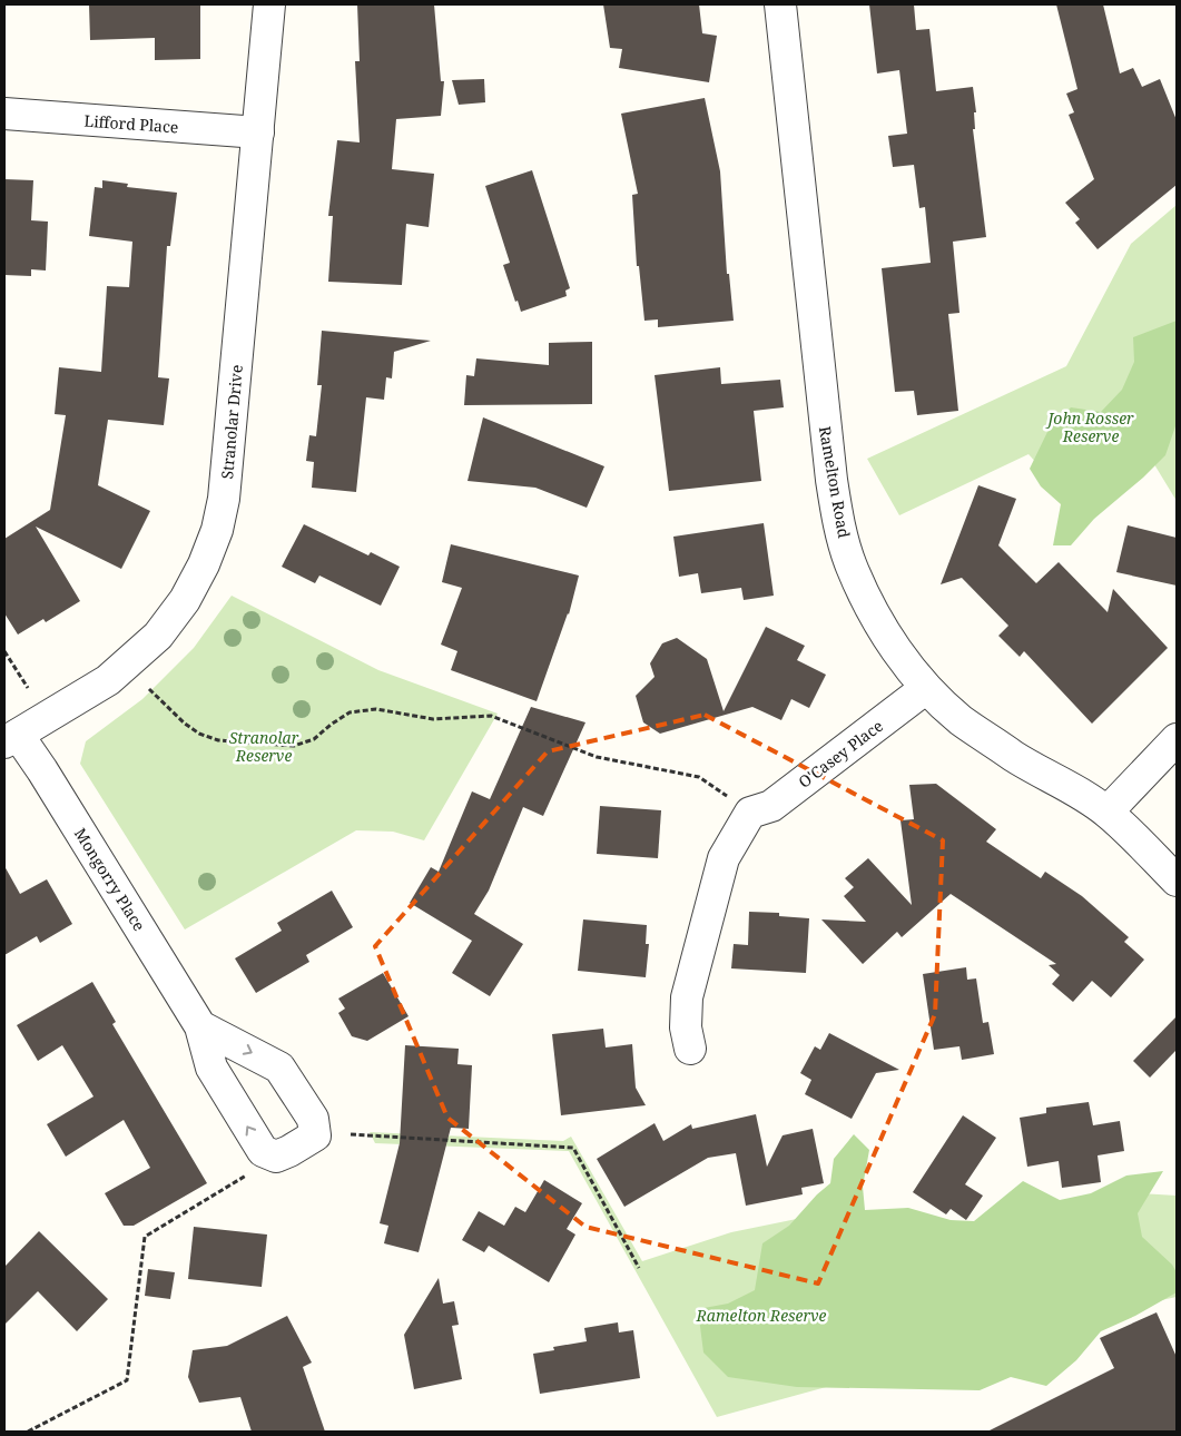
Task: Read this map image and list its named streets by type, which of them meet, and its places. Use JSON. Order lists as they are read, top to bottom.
{
  "streets": {
    "street": [
      "Lifford Place",
      "Stranolar Drive",
      "Ramelton Road",
      "O'Casey Place",
      "Mongorry Place"
    ]
  },
  "crossings": [
    ["Lifford Place", "Stranolar Drive"],
    ["Stranolar Drive", "Mongorry Place"],
    ["Ramelton Road", "O'Casey Place"]
  ],
  "parks": ["John Rosser Reserve", "Stranolar Reserve", "Ramelton Reserve"]
}
